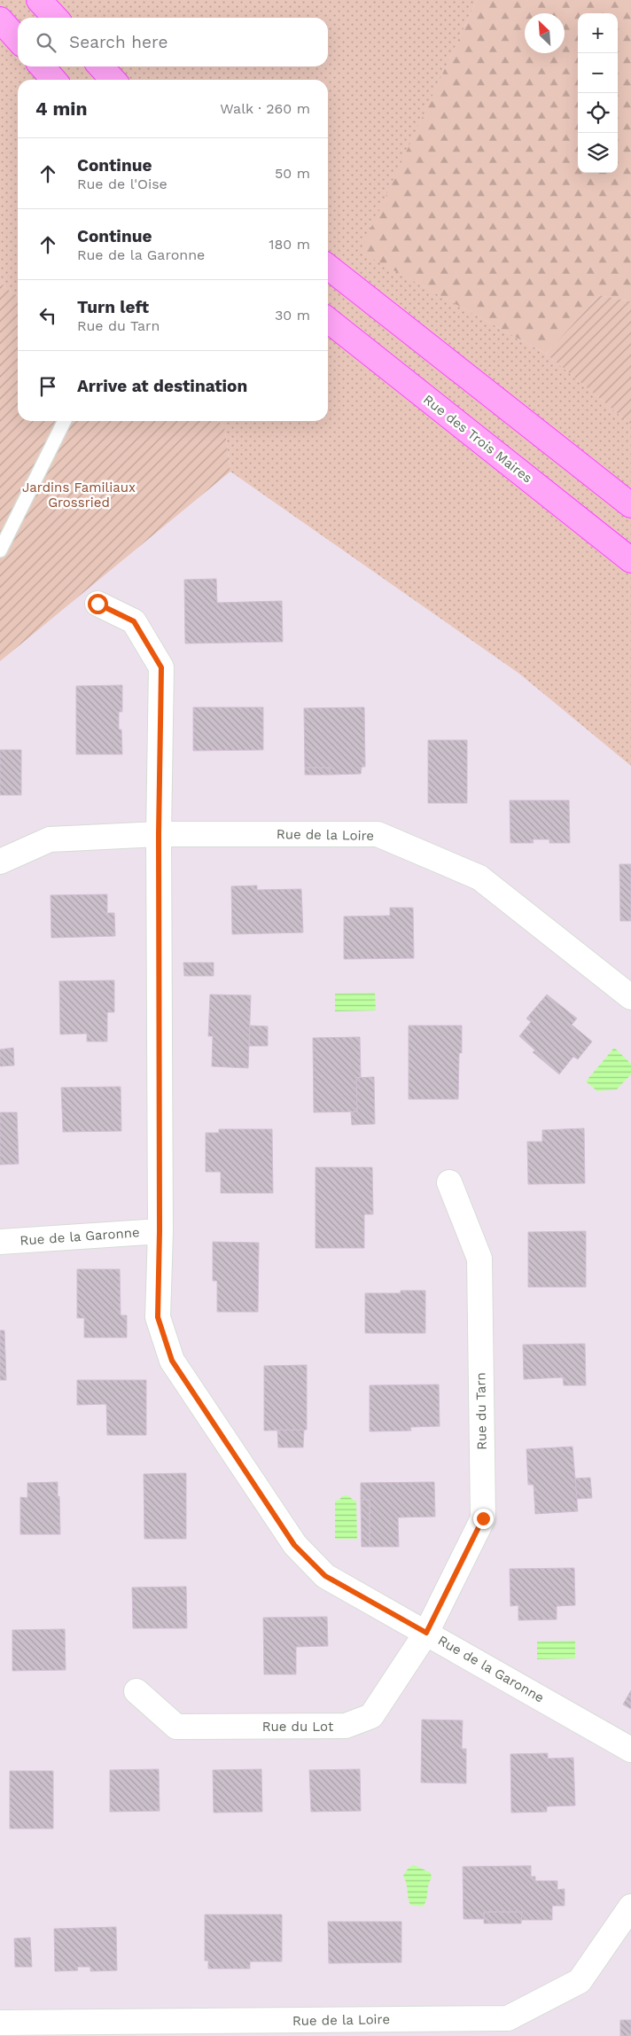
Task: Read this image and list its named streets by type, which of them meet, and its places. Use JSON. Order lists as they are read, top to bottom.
{
  "streets": {
    "main road": ["Rue des Trois Maires"],
    "street": [
      "Rue de la Loire",
      "Rue de la Garonne",
      "Rue du Tarn",
      "Rue du Lot"
    ]
  },
  "crossings": [
    ["Rue de la Loire", "Rue de la Garonne"],
    ["Rue de la Garonne", "Rue du Tarn"],
    ["Rue de la Garonne", "Rue du Lot"],
    ["Rue du Tarn", "Rue du Lot"]
  ],
  "parks": ["Jardins Familiaux Grossried"],
  "north": "top left",
  "page": {
    "map_buttons": ["+", "−"],
    "search": "Search here",
    "heading": ["4 min", "Walk · 260 m"],
    "list": [
      ["Continue", "Rue de l'Oise", "50 m"],
      ["Continue", "Rue de la Garonne", "180 m"],
      ["Turn left", "Rue du Tarn", "30 m"],
      "Arrive at destination"
    ]
  }
}
